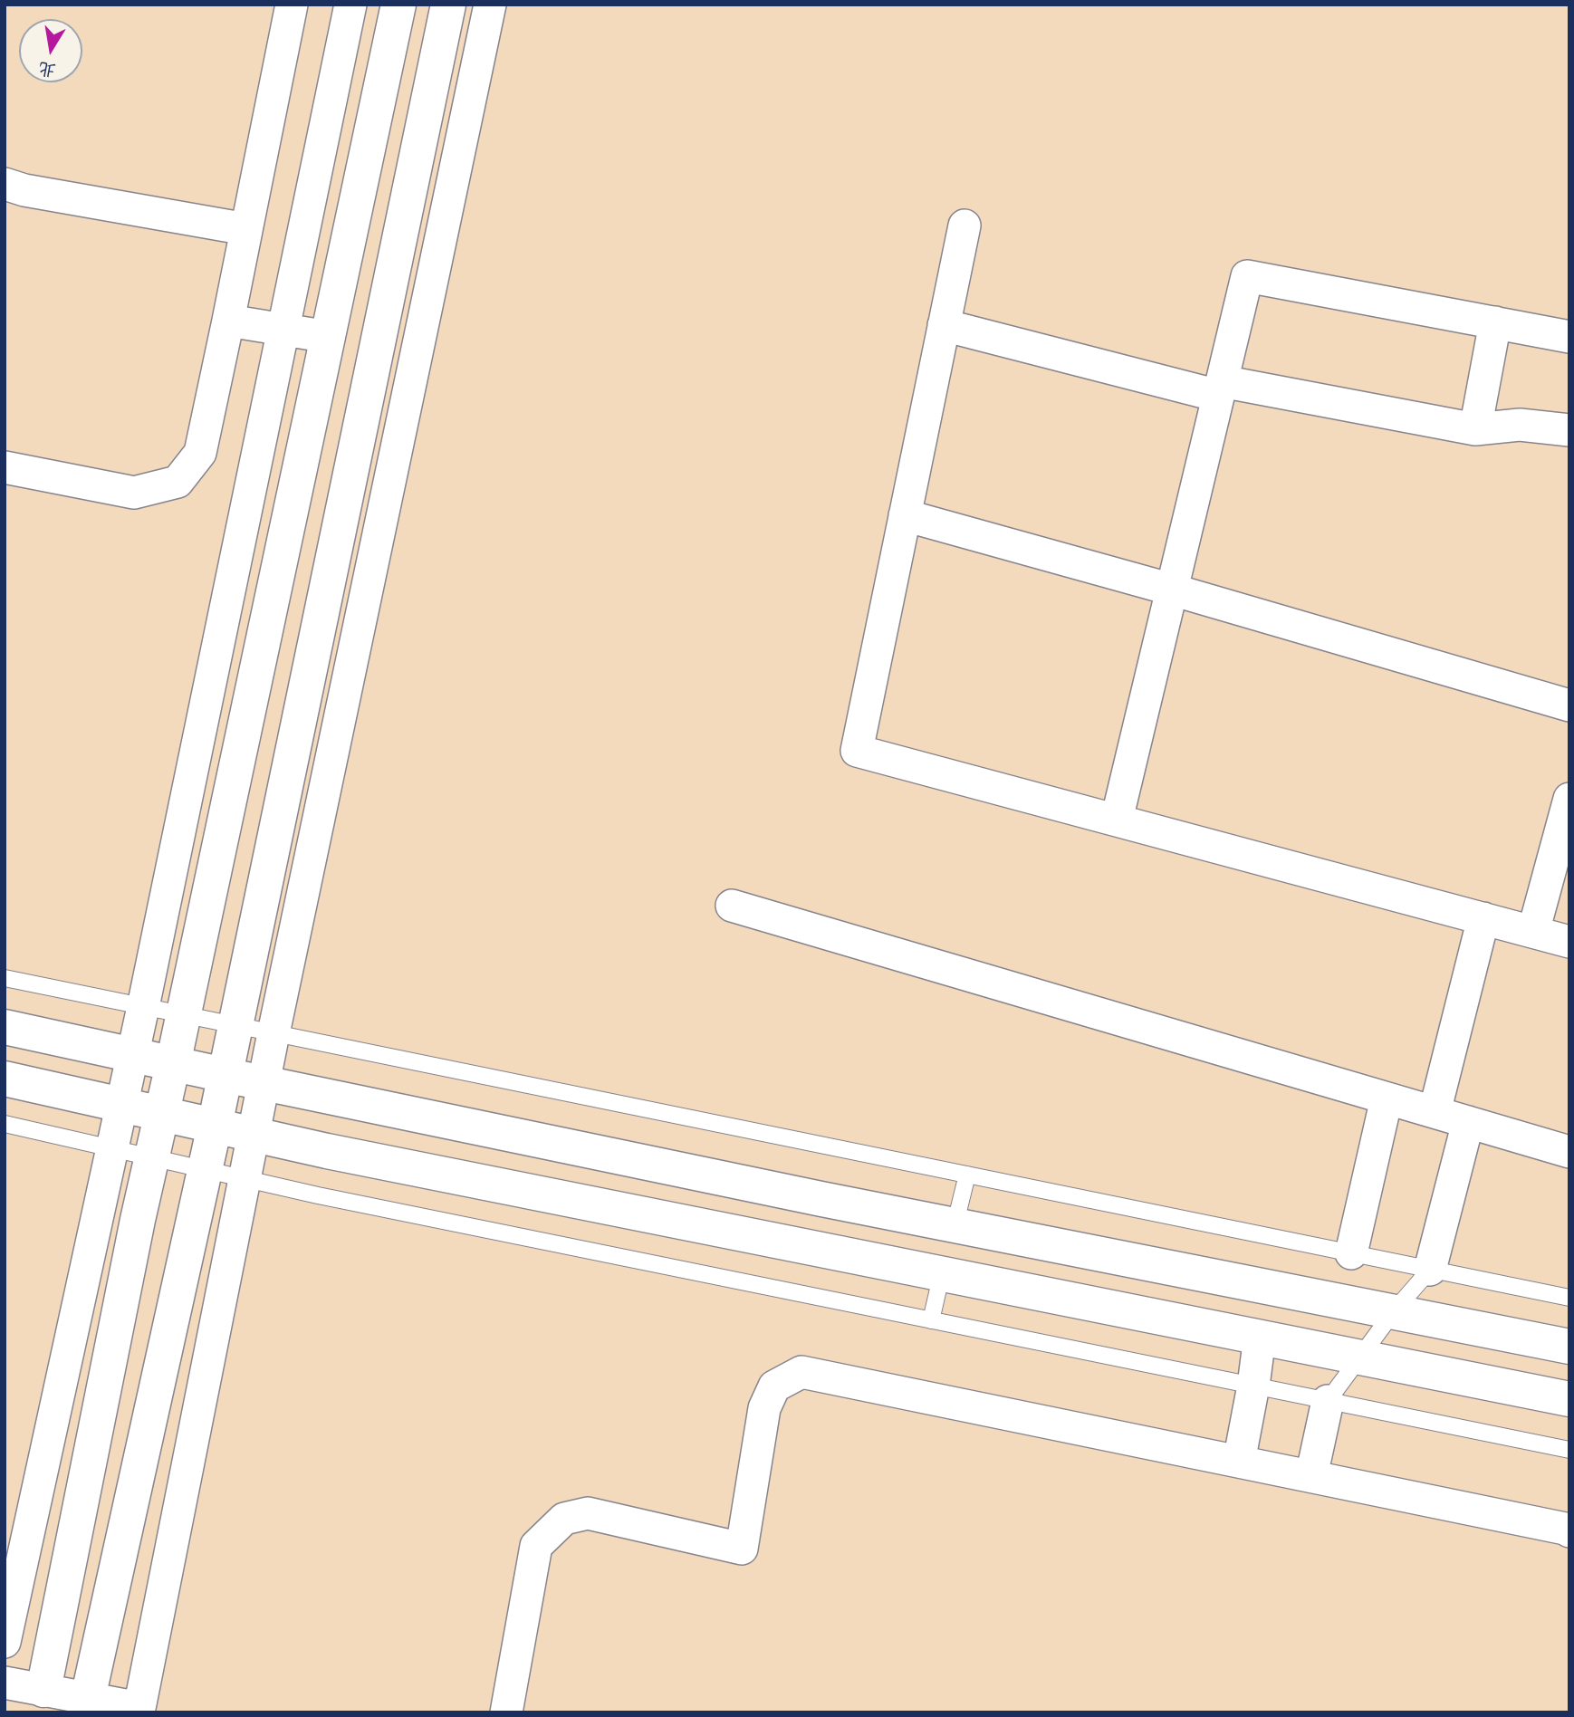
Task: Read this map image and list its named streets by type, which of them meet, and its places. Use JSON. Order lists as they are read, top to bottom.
{
  "north": "bottom"
}
